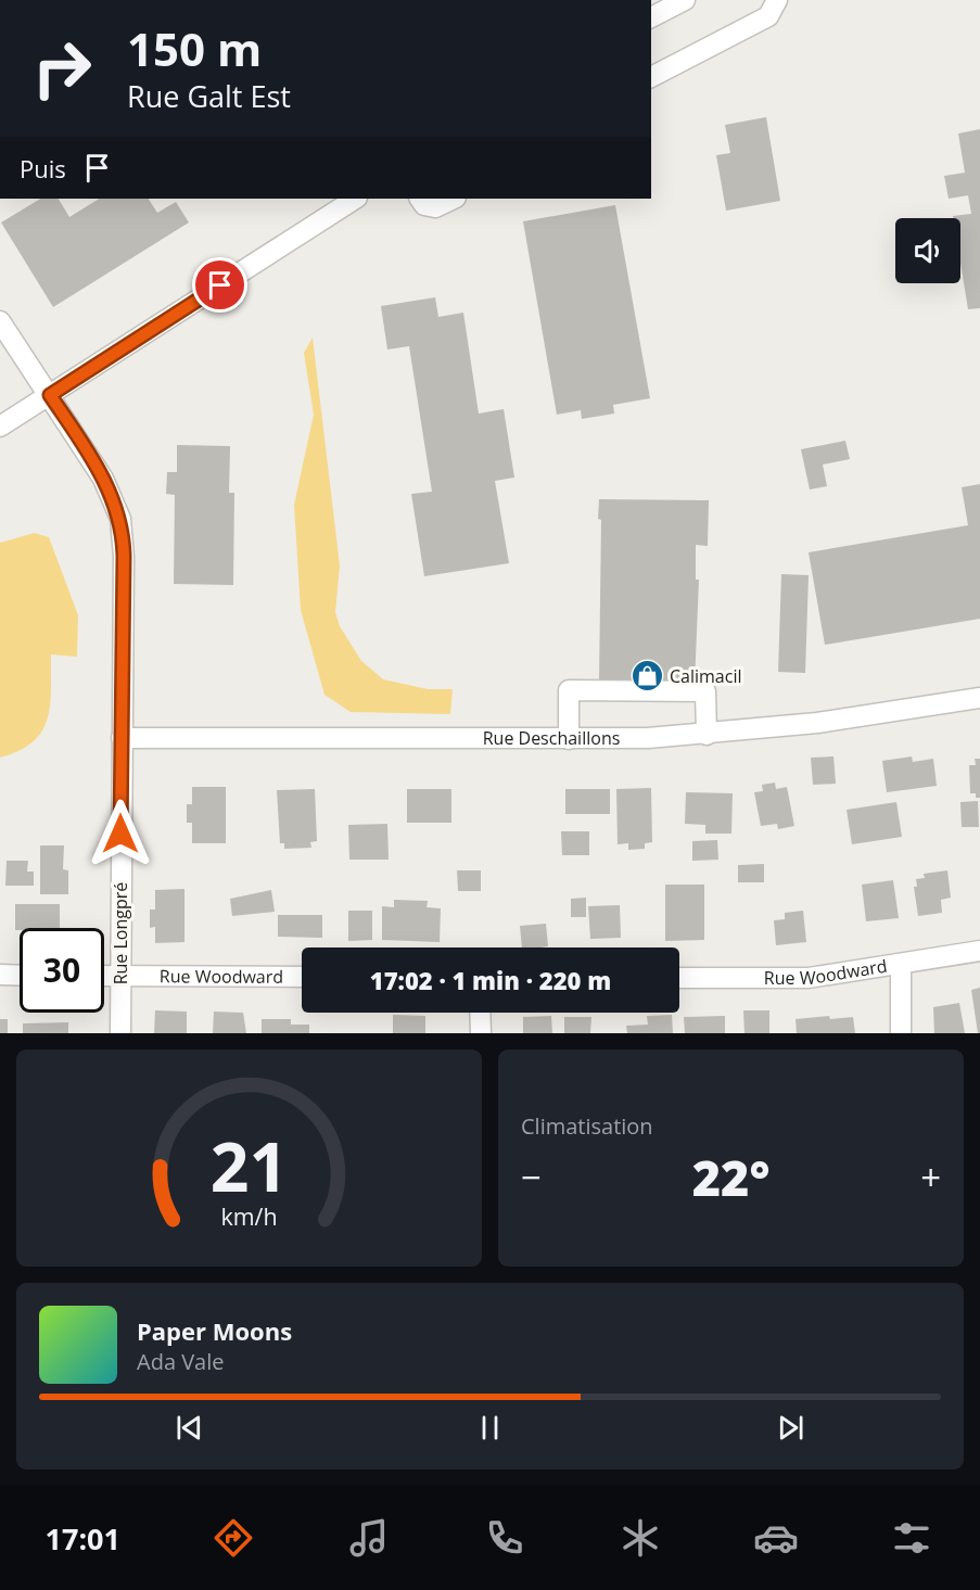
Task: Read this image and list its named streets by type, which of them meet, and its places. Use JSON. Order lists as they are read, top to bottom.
{
  "streets": {
    "street": ["Rue Deschaillons", "Rue Longpré", "Rue Woodward"]
  },
  "crossings": [
    ["Rue Deschaillons", "Rue Longpré"],
    ["Rue Longpré", "Rue Woodward"]
  ],
  "places": {
    "shop": ["Calimacil"]
  },
  "page": {
    "turn": ["150 m", "Rue Galt Est"],
    "then": "Puis",
    "limit": "30",
    "trip": "17:02 · 1 min · 220 m",
    "tile": "Climatisation",
    "heat": ["−", "22°", "+"],
    "song": ["Paper Moons", "Ada Vale"],
    "tabs": "17:01",
    "gauge": ["21", "km/h"]
  }
}
